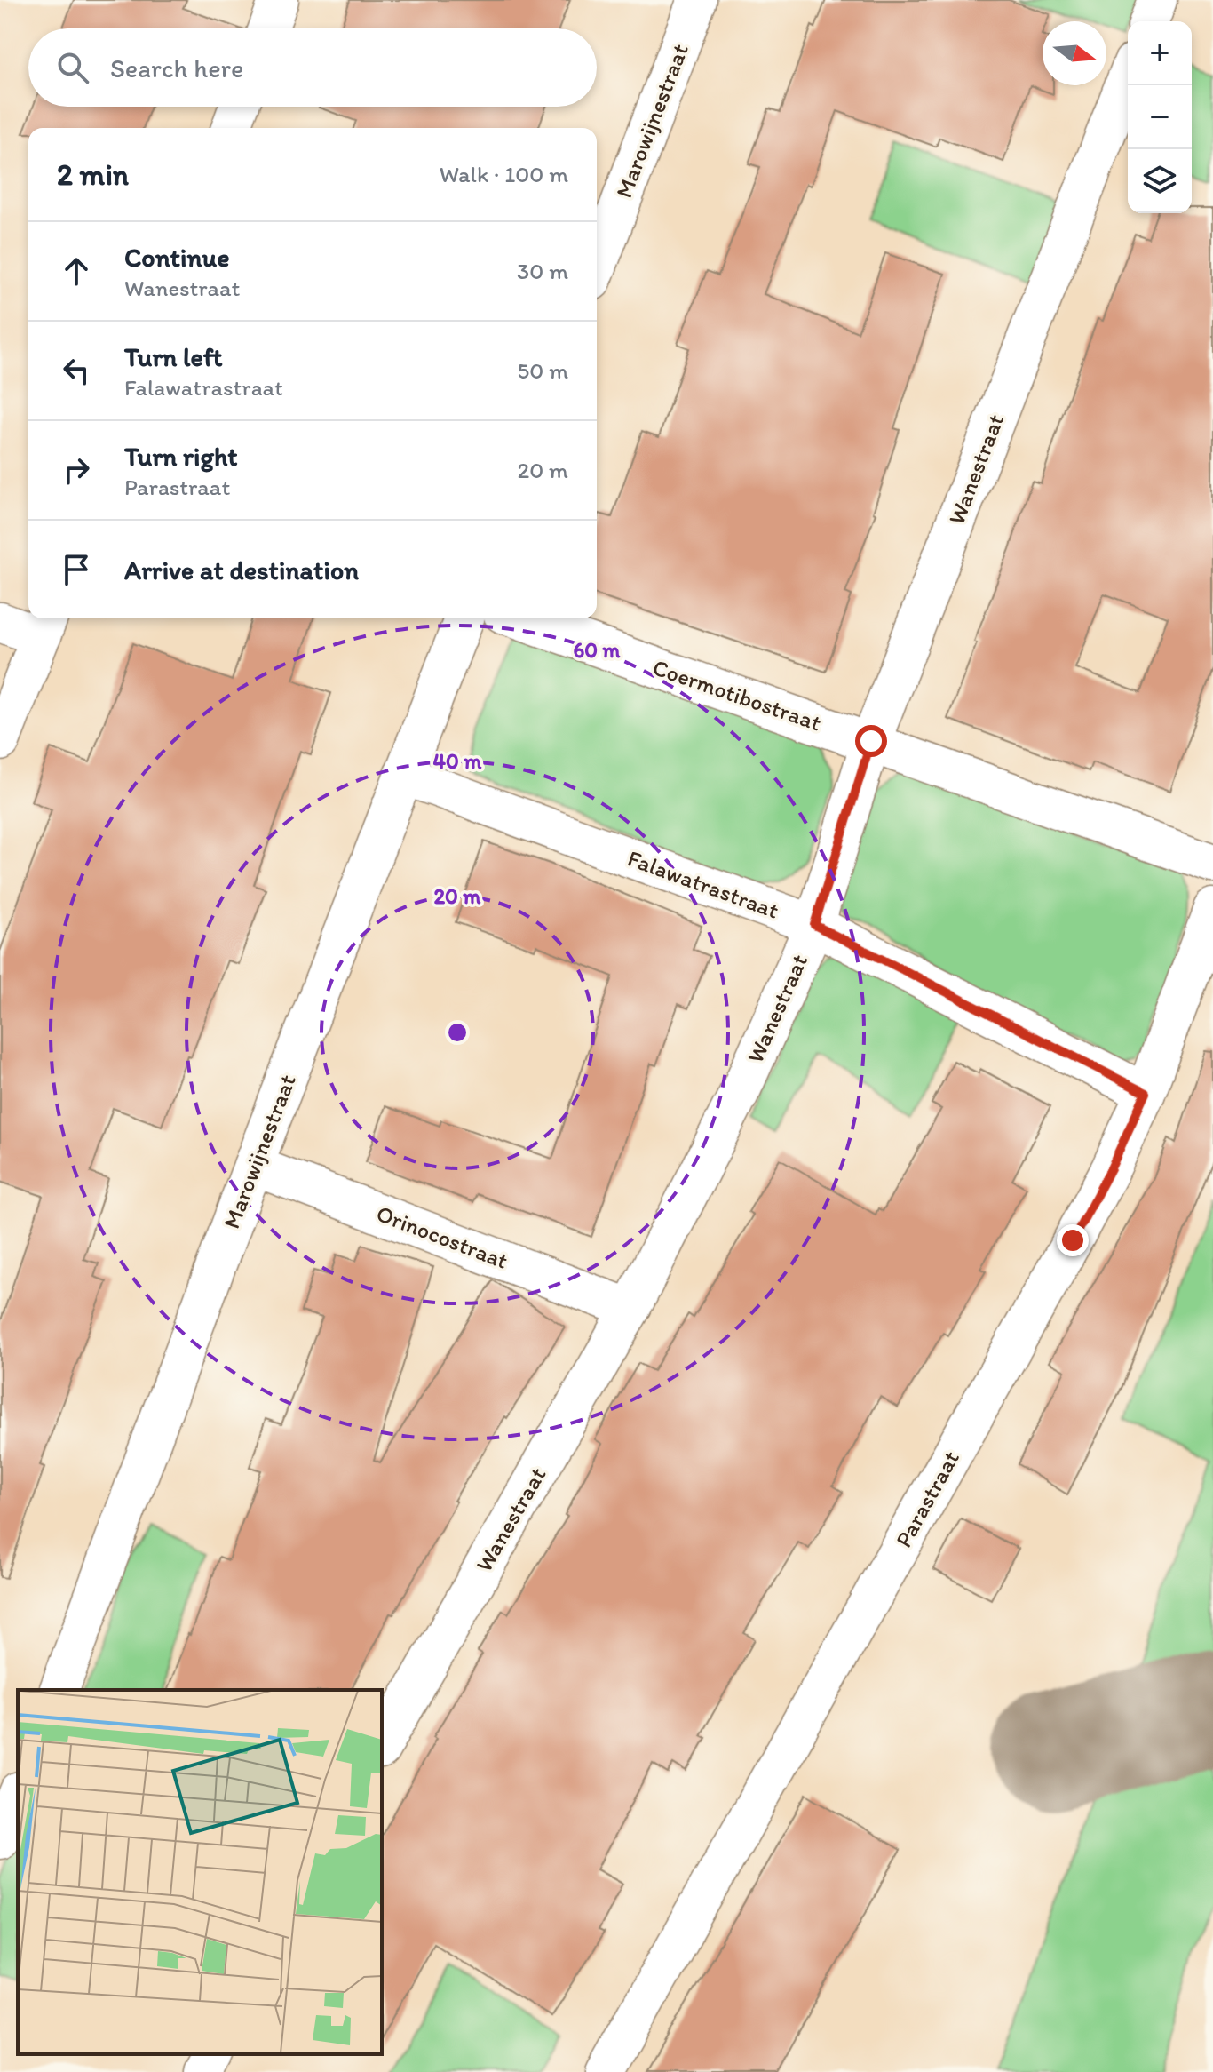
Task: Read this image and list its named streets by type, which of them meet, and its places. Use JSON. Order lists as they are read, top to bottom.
{
  "streets": {
    "street": [
      "Marowijnestraat",
      "Wanestraat",
      "Coermotibostraat",
      "Falawatrastraat",
      "Orinocostraat",
      "Parastraat"
    ]
  },
  "crossings": [
    ["Marowijnestraat", "Falawatrastraat"],
    ["Marowijnestraat", "Orinocostraat"],
    ["Wanestraat", "Coermotibostraat"],
    ["Wanestraat", "Falawatrastraat"],
    ["Wanestraat", "Orinocostraat"],
    ["Falawatrastraat", "Parastraat"]
  ],
  "north": "right",
  "page": {
    "map_buttons": ["+", "−"],
    "search": "Search here",
    "heading": ["2 min", "Walk · 100 m"],
    "list": [
      ["Continue", "Wanestraat", "30 m"],
      ["Turn left", "Falawatrastraat", "50 m"],
      ["Turn right", "Parastraat", "20 m"],
      "Arrive at destination"
    ]
  },
  "rings": ["60 m", "40 m", "20 m"]
}
